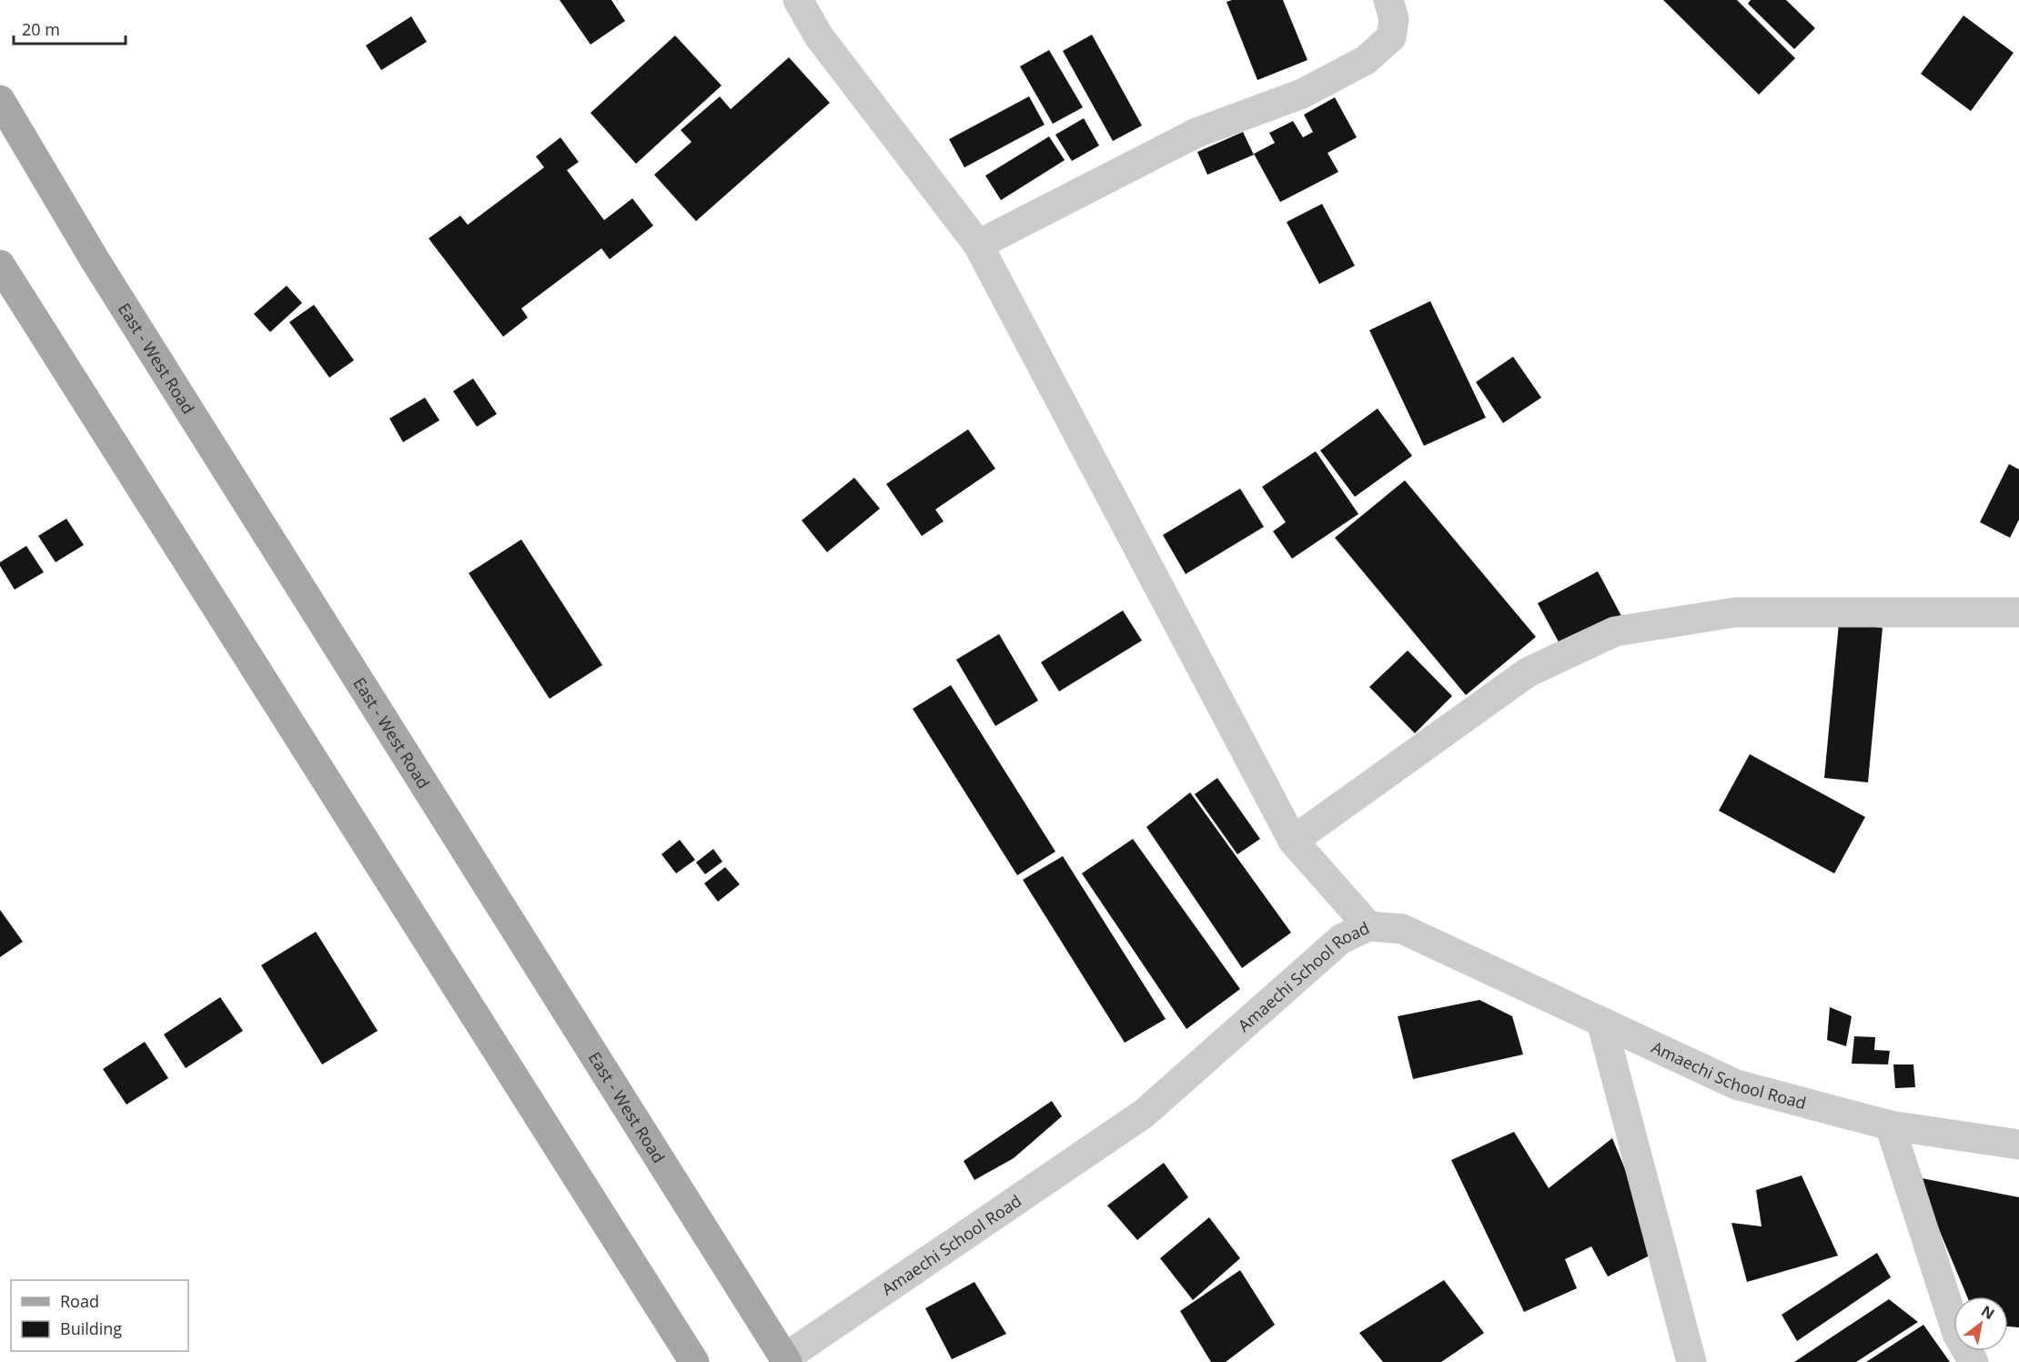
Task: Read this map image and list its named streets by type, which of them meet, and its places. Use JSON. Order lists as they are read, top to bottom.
{
  "streets": {
    "main road": ["East - West Road"],
    "street": ["Amaechi School Road"]
  },
  "crossings": [
    ["East - West Road", "Amaechi School Road"]
  ],
  "legend": ["Road", "Building"],
  "scale_bar": "20 m",
  "north": "top right"
}
